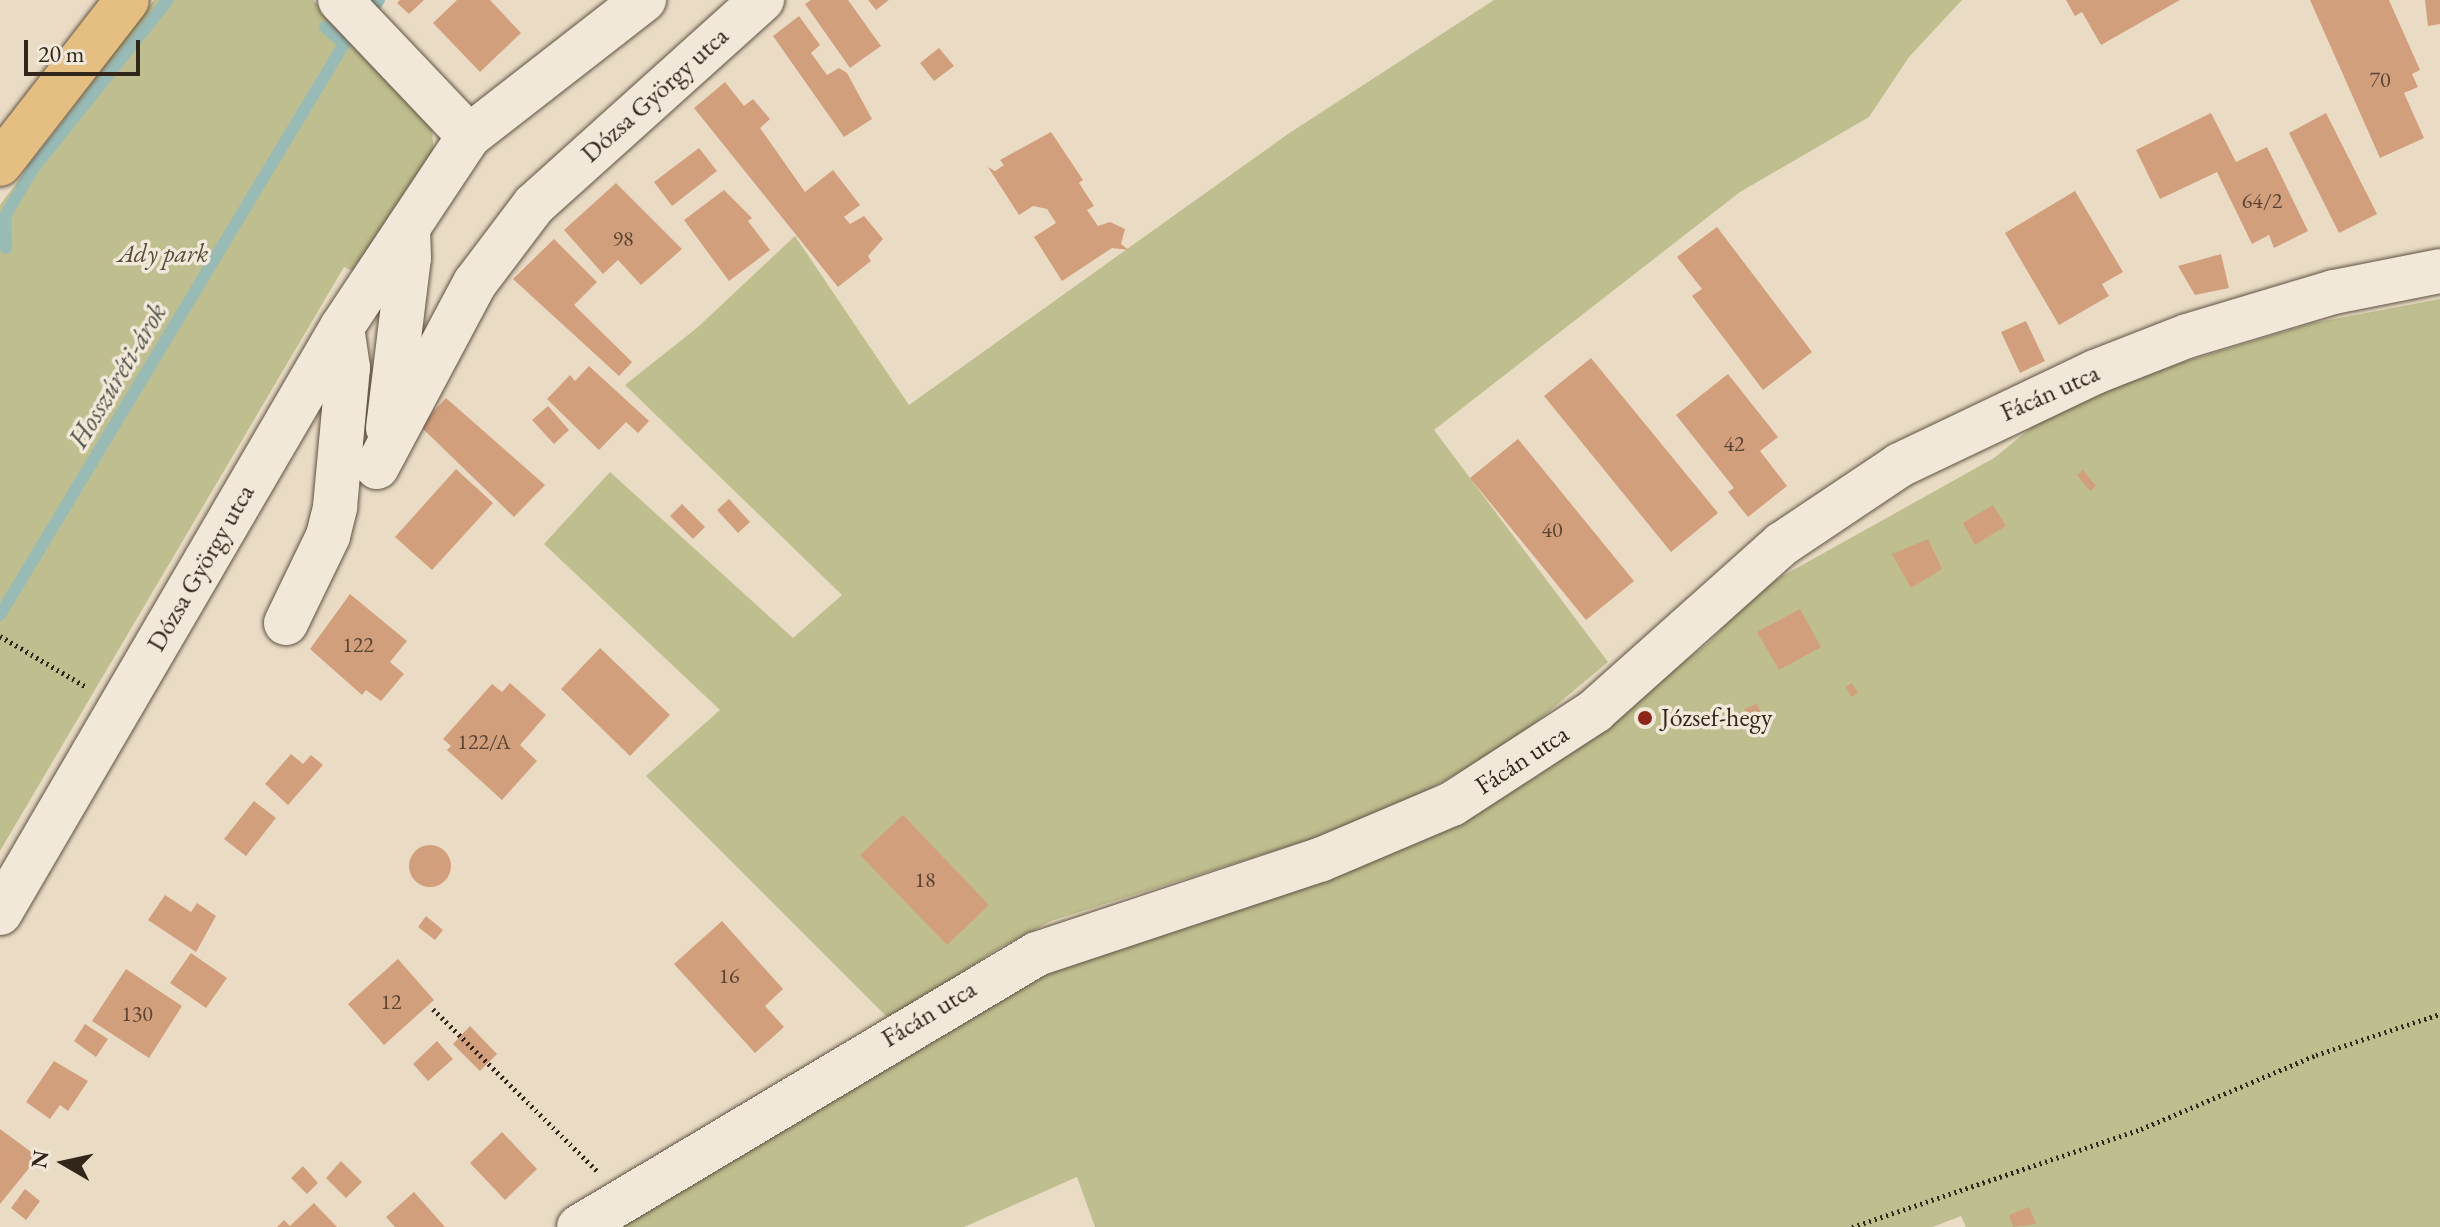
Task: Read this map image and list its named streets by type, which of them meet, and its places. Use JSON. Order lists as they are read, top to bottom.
{
  "streets": {
    "street": ["Dózsa György utca", "Fácán utca"]
  },
  "water": ["Hosszúréti-árok"],
  "parks": ["Ady park"],
  "places": ["József-hegy"],
  "house_numbers": [
    "70",
    "64/2",
    "98",
    "42",
    "40",
    "122",
    "122/A",
    "18",
    "16",
    "12",
    "130"
  ],
  "scale_bar": "20 m",
  "north": "left"
}
